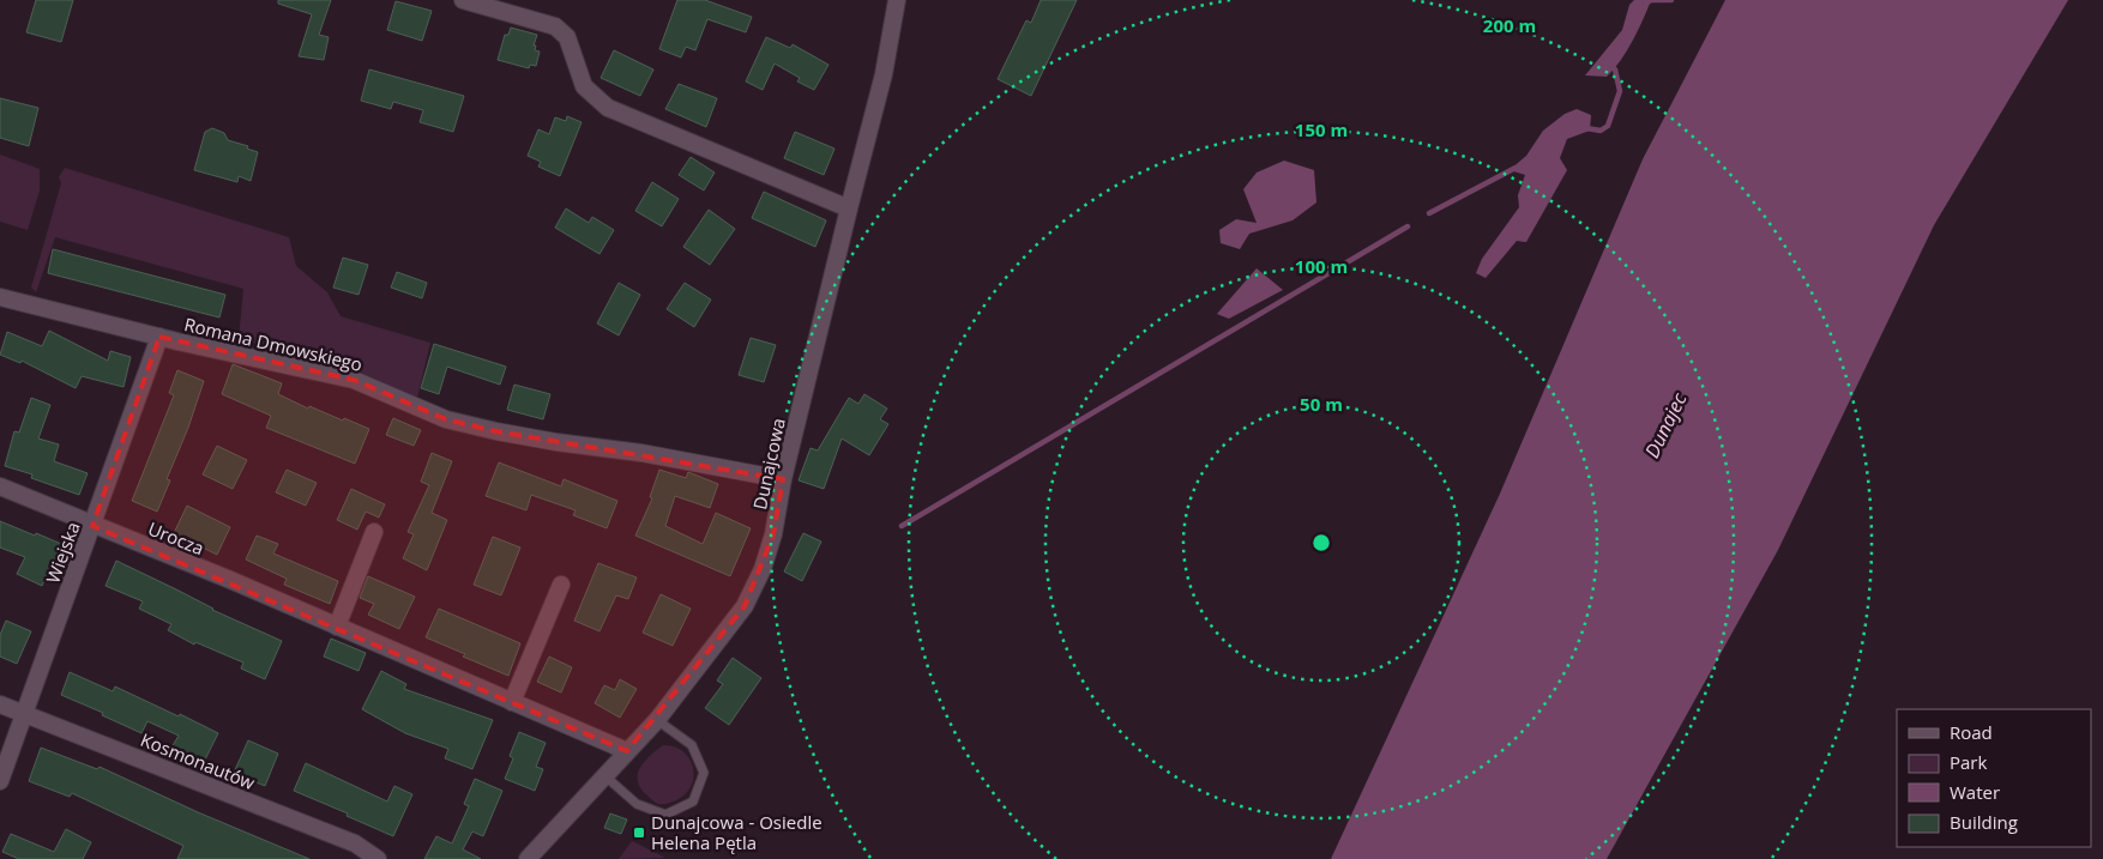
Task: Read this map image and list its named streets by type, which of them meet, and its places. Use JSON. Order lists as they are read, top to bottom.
{
  "streets": {
    "street": [
      "Romana Dmowskiego",
      "Dunajcowa",
      "Urocza",
      "Wiejska",
      "Kosmonautów"
    ]
  },
  "crossings": [
    ["Romana Dmowskiego", "Dunajcowa"],
    ["Romana Dmowskiego", "Wiejska"],
    ["Dunajcowa", "Urocza"],
    ["Urocza", "Wiejska"],
    ["Wiejska", "Kosmonautów"]
  ],
  "water": ["Dunajec"],
  "places": {
    "transit": ["Dunajcowa - Osiedle Helena Pętla"]
  },
  "legend": [
    "Road",
    "Park",
    "Water",
    "Building"
  ],
  "rings": [
    "200 m",
    "150 m",
    "100 m",
    "50 m"
  ]
}
